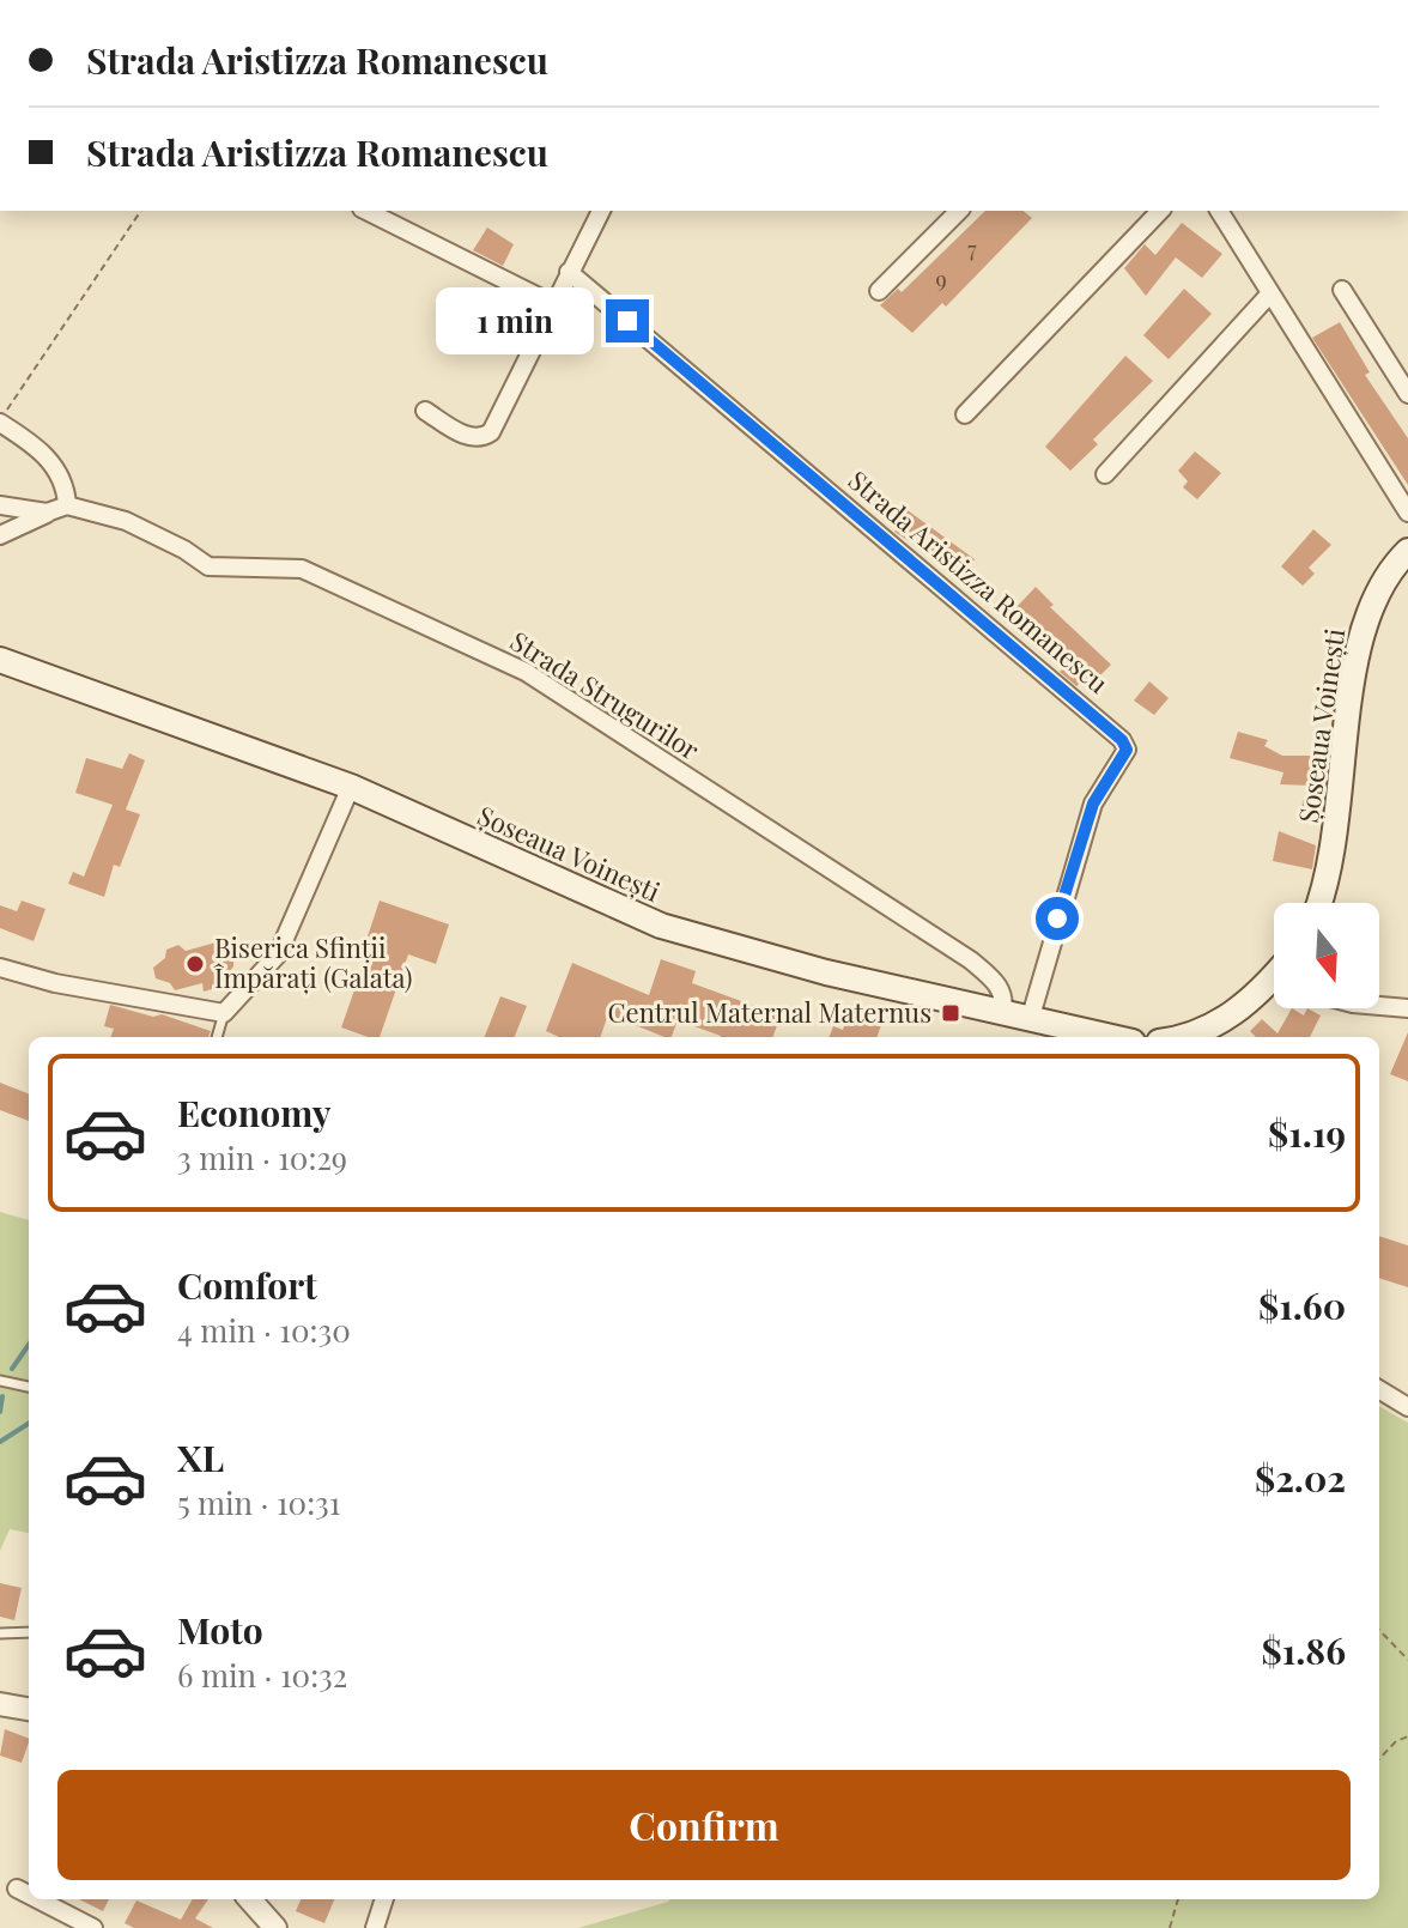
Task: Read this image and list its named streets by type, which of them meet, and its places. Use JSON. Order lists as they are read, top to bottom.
{
  "streets": {
    "main road": ["Șoseaua Voinești"],
    "street": ["Strada Aristizza Romanescu", "Strada Strugurilor"]
  },
  "crossings": [
    ["Strada Aristizza Romanescu", "Șoseaua Voinești"],
    ["Strada Strugurilor", "Șoseaua Voinești"]
  ],
  "places": {
    "other": ["Biserica Sfinții Împărați (Galata)"],
    "transit": ["Centrul Maternal Maternus"]
  },
  "house_numbers": ["7", "9"],
  "north": "bottom",
  "page": {
    "banner": ["Strada Aristizza Romanescu", "Strada Aristizza Romanescu"],
    "bubble": "1 min",
    "list": [
      {
        "name": "Economy",
        "note": "3 min · 10:29",
        "value": "$1.19"
      },
      {
        "name": "Comfort",
        "note": "4 min · 10:30",
        "value": "$1.60"
      },
      {
        "name": "XL",
        "note": "5 min · 10:31",
        "value": "$2.02"
      },
      {
        "name": "Moto",
        "note": "6 min · 10:32",
        "value": "$1.86"
      }
    ],
    "buttons": "Confirm"
  }
}
